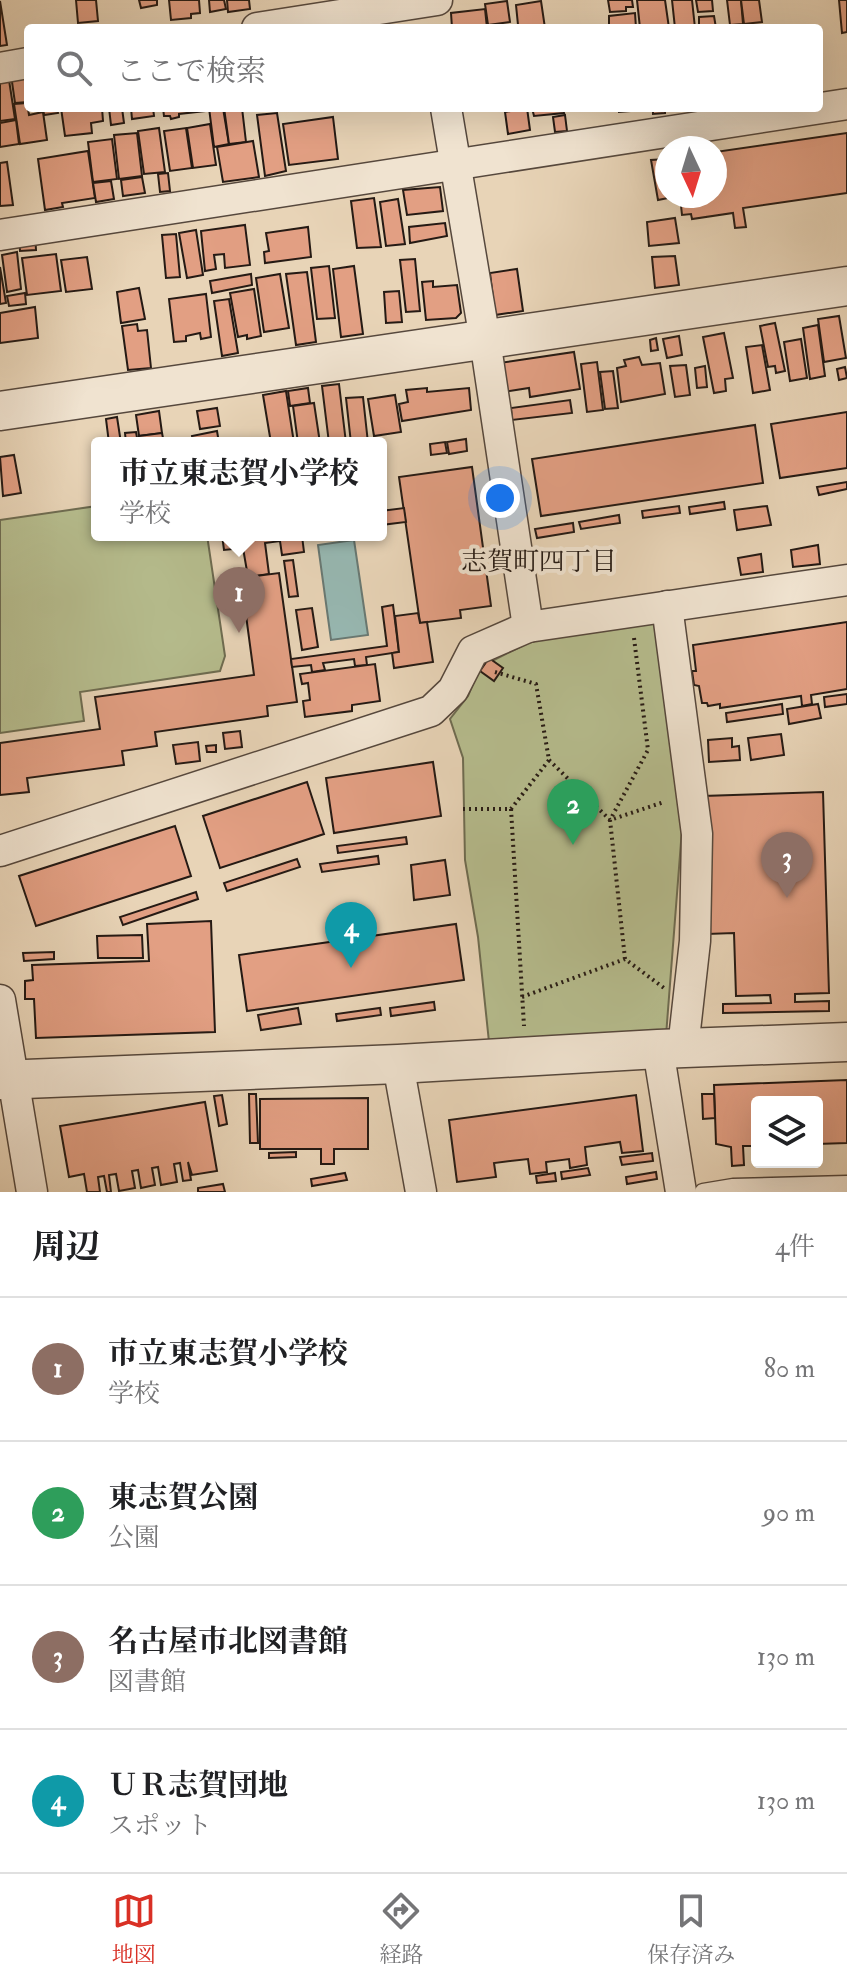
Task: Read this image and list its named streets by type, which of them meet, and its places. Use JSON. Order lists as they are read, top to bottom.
{
  "districts": ["志賀町四丁目"],
  "north": "bottom",
  "page": {
    "search": "ここで検索",
    "popup": ["市立東志賀小学校", "学校"],
    "pins": [
      "1",
      "2",
      "3",
      "4"
    ],
    "heading": ["周辺", "4件"],
    "list": [
      {
        "mark": "1",
        "name": "市立東志賀小学校",
        "note": "学校",
        "value": "80 m"
      },
      {
        "mark": "2",
        "name": "東志賀公園",
        "note": "公園",
        "value": "90 m"
      },
      {
        "mark": "3",
        "name": "名古屋市北図書館",
        "note": "図書館",
        "value": "130 m"
      },
      {
        "mark": "4",
        "name": "ＵＲ志賀団地",
        "note": "スポット",
        "value": "130 m"
      }
    ],
    "nav": ["地図", "経路", "保存済み"]
  }
}
